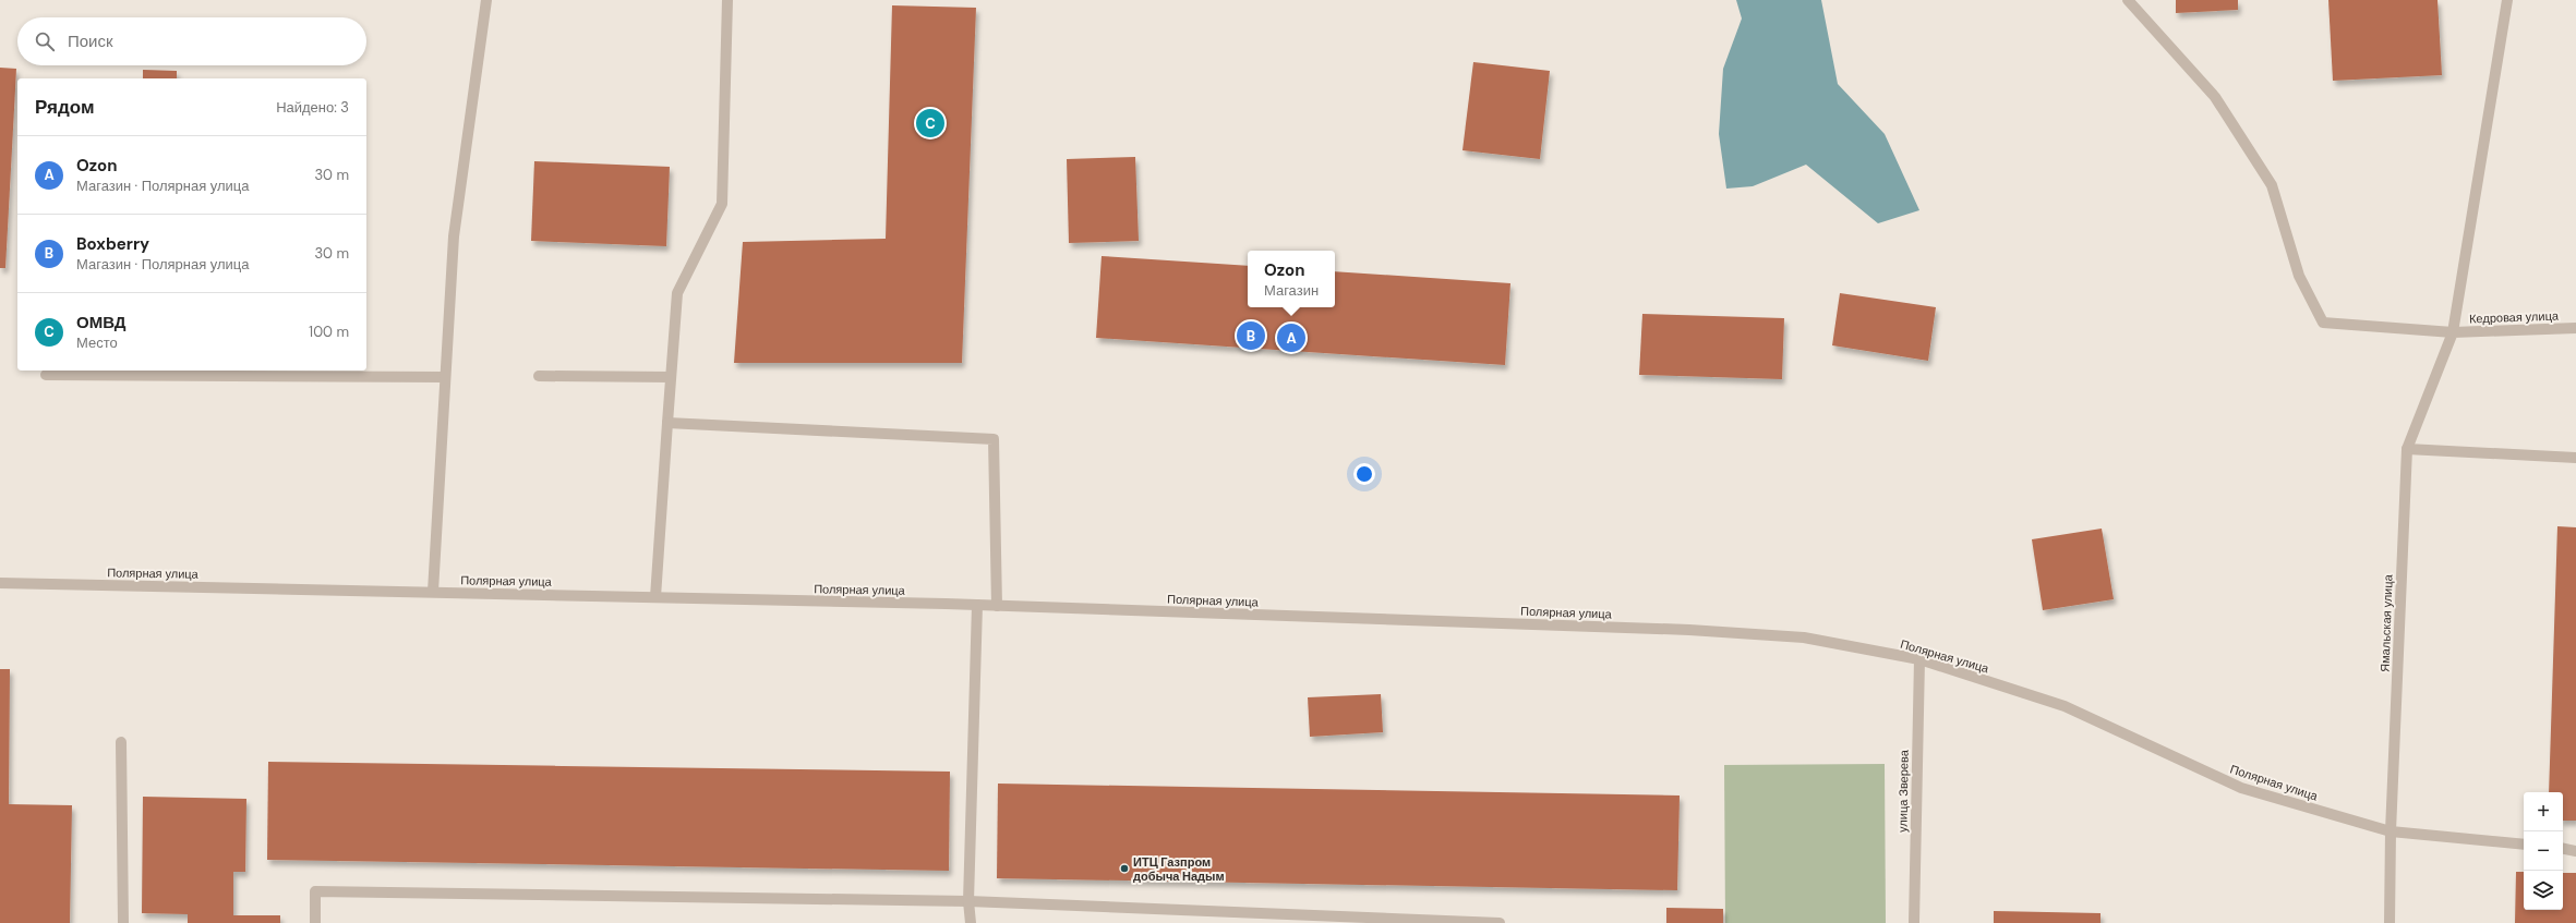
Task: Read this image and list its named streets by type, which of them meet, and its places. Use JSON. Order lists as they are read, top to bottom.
{
  "streets": {
    "street": [
      "Кедровая улица",
      "Полярная улица",
      "Ямальская улица",
      "улица Зверева"
    ]
  },
  "crossings": [
    ["Кедровая улица", "Ямальская улица"],
    ["Полярная улица", "Ямальская улица"],
    ["Полярная улица", "улица Зверева"]
  ],
  "places": ["ИТЦ Газпром добыча Надым"],
  "page": {
    "search": "Поиск",
    "heading": ["Рядом", "Найдено: 3"],
    "pins": ["C", "B", "A"],
    "list": [
      {
        "mark": "A",
        "name": "Ozon",
        "note": "Магазин · Полярная улица",
        "value": "30 m"
      },
      {
        "mark": "B",
        "name": "Boxberry",
        "note": "Магазин · Полярная улица",
        "value": "30 m"
      },
      {
        "mark": "C",
        "name": "ОМВД",
        "note": "Место",
        "value": "100 m"
      }
    ],
    "popup": ["Ozon", "Магазин"],
    "map_buttons": ["+", "−"]
  }
}
